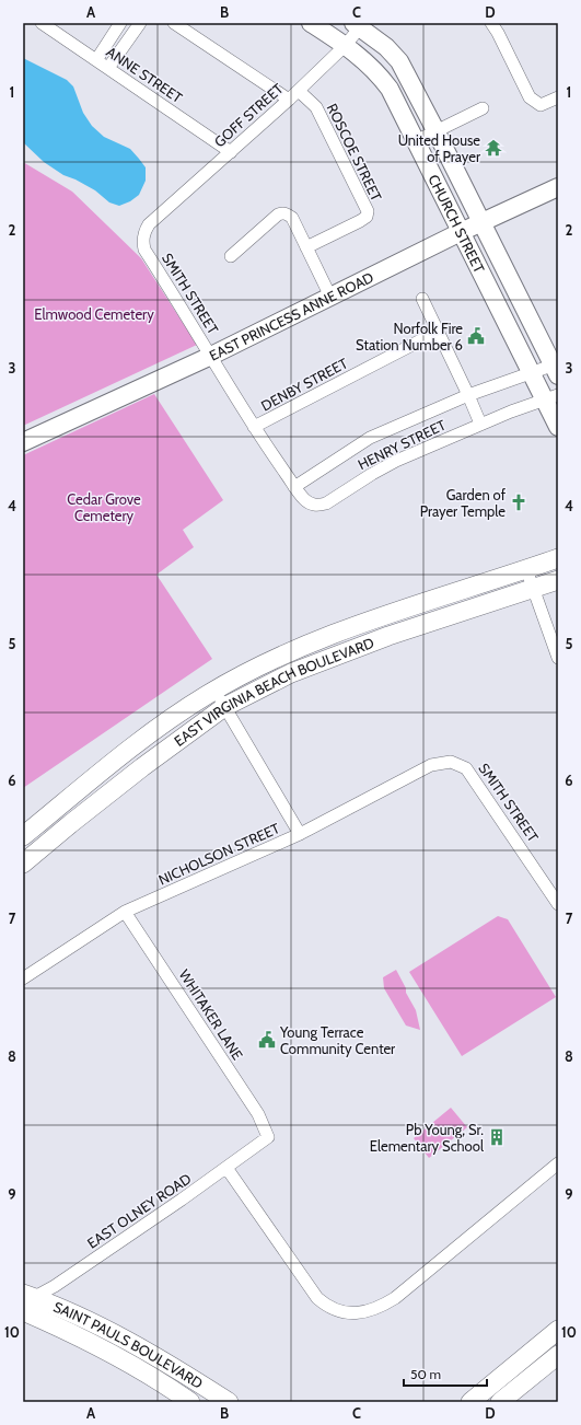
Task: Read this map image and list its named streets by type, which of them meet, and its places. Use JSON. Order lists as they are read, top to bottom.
{
  "streets": {
    "main road": [
      "CHURCH STREET",
      "EAST PRINCESS ANNE ROAD",
      "EAST VIRGINIA BEACH BOULEVARD",
      "SAINT PAULS BOULEVARD"
    ],
    "street": [
      "ANNE STREET",
      "GOFF STREET",
      "ROSCOE STREET",
      "SMITH STREET",
      "DENBY STREET",
      "HENRY STREET",
      "NICHOLSON STREET",
      "WHITAKER LANE",
      "EAST OLNEY ROAD"
    ]
  },
  "crossings": [
    ["ANNE STREET", "GOFF STREET"],
    ["GOFF STREET", "ROSCOE STREET"],
    ["GOFF STREET", "CHURCH STREET"],
    ["GOFF STREET", "SMITH STREET"],
    ["CHURCH STREET", "EAST PRINCESS ANNE ROAD"],
    ["CHURCH STREET", "HENRY STREET"],
    ["SMITH STREET", "EAST PRINCESS ANNE ROAD"],
    ["SMITH STREET", "DENBY STREET"],
    ["SMITH STREET", "HENRY STREET"],
    ["SMITH STREET", "NICHOLSON STREET"],
    ["NICHOLSON STREET", "WHITAKER LANE"],
    ["WHITAKER LANE", "EAST OLNEY ROAD"],
    ["EAST OLNEY ROAD", "SAINT PAULS BOULEVARD"]
  ],
  "parks": ["Elmwood Cemetery", "Cedar Grove Cemetery"],
  "places": {
    "temple": ["United House of Prayer"],
    "public building": ["Norfolk Fire Station Number 6", "Young Terrace Community Center"],
    "church": ["Garden of Prayer Temple"],
    "building": ["Pb Young, Sr. Elementary School"]
  },
  "scale_bar": "50 m",
  "grid": {
    "columns": [
      "A",
      "B",
      "C",
      "D"
    ],
    "rows": [
      "1",
      "2",
      "3",
      "4",
      "5",
      "6",
      "7",
      "8",
      "9",
      "10"
    ]
  }
}
